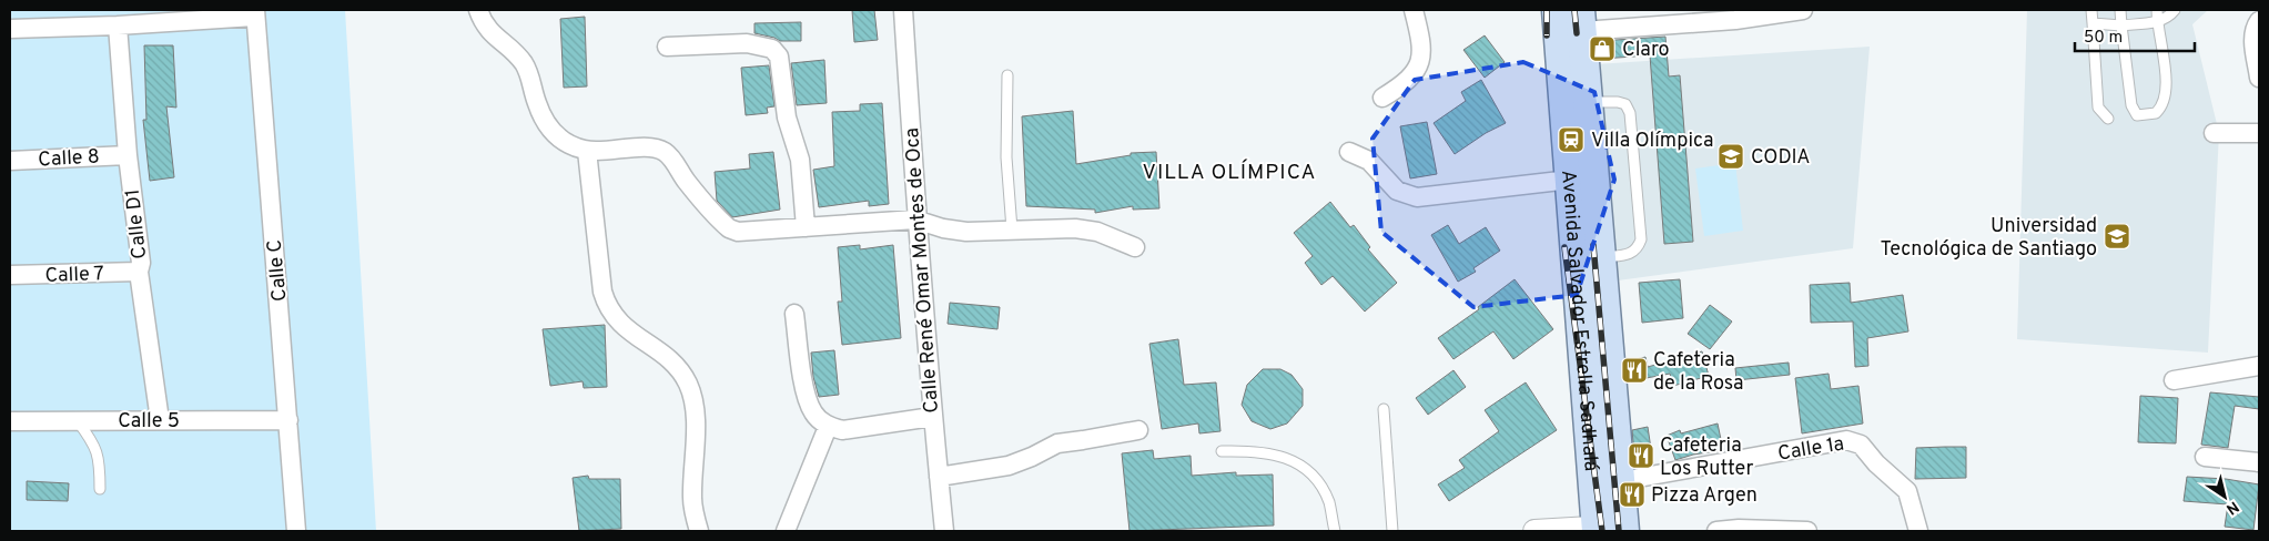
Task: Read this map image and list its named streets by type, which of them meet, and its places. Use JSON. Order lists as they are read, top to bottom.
{
  "streets": {
    "main road": ["Avenida Salvador Estrella Sadhalá"],
    "street": [
      "Calle 8",
      "Calle D1",
      "Calle C",
      "Calle René Omar Montes de Oca",
      "Calle 7",
      "Calle 5",
      "Calle 1a"
    ]
  },
  "crossings": [
    ["Calle 8", "Calle D1"],
    ["Calle D1", "Calle 7"],
    ["Calle D1", "Calle 5"],
    ["Calle C", "Calle 5"],
    ["Avenida Salvador Estrella Sadhalá", "Calle 1a"]
  ],
  "districts": ["VILLA OLÍMPICA"],
  "places": {
    "shop": ["Claro"],
    "station": ["Villa Olímpica"],
    "school or university": ["CODIA", "Universidad Tecnológica de Santiago"],
    "restaurant": ["Cafeteria de la Rosa", "Cafeteria Los Rutter", "Pizza Argen"]
  },
  "scale_bar": "50 m",
  "north": "bottom right"
}
